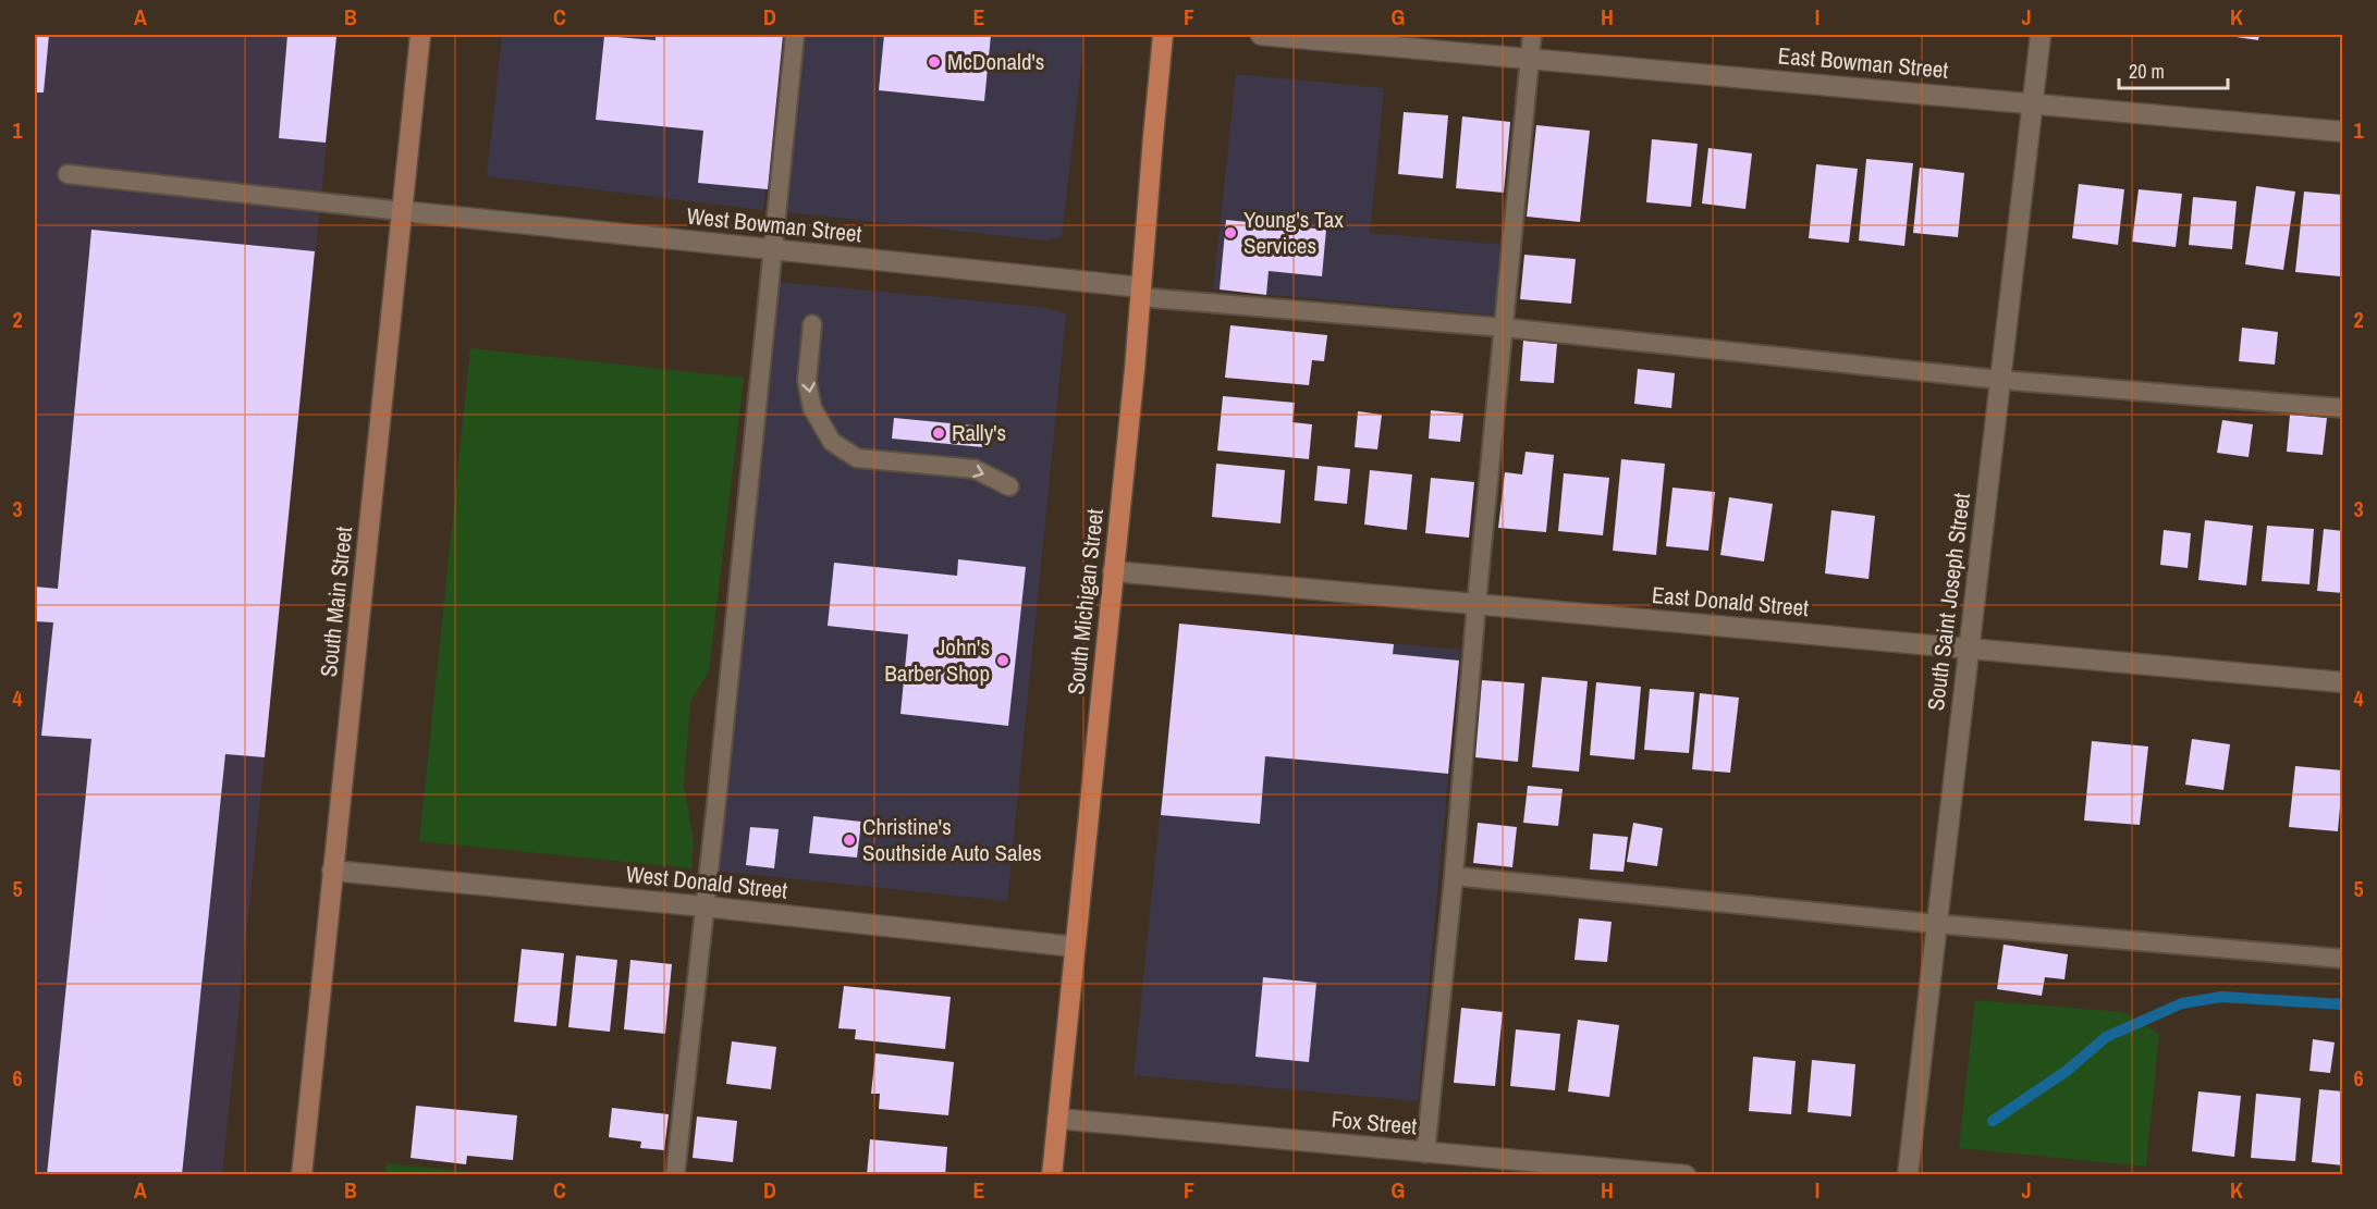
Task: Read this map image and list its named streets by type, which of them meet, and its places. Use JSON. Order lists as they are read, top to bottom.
{
  "streets": {
    "main road": ["South Main Street", "South Michigan Street"],
    "street": [
      "East Bowman Street",
      "West Bowman Street",
      "East Donald Street",
      "South Saint Joseph Street",
      "West Donald Street",
      "Fox Street"
    ]
  },
  "crossings": [
    ["East Bowman Street", "South Saint Joseph Street"],
    ["West Bowman Street", "South Main Street"],
    ["West Bowman Street", "South Michigan Street"],
    ["South Main Street", "West Donald Street"],
    ["South Michigan Street", "East Donald Street"],
    ["South Michigan Street", "West Donald Street"],
    ["South Michigan Street", "Fox Street"],
    ["East Donald Street", "South Saint Joseph Street"]
  ],
  "places": [
    "McDonald's",
    "Young's Tax Services",
    "Rally's",
    "John's Barber Shop",
    "Christine's Southside Auto Sales"
  ],
  "scale_bar": "20 m",
  "grid": {
    "columns": [
      "A",
      "B",
      "C",
      "D",
      "E",
      "F",
      "G",
      "H",
      "I",
      "J",
      "K"
    ],
    "rows": [
      "1",
      "2",
      "3",
      "4",
      "5",
      "6"
    ]
  }
}
